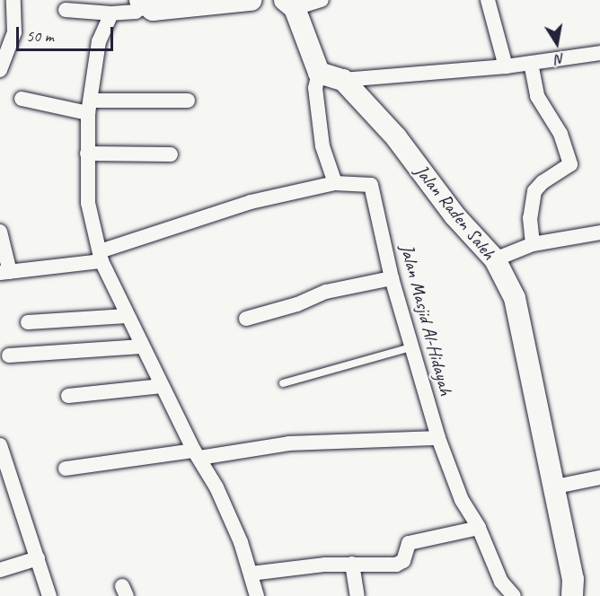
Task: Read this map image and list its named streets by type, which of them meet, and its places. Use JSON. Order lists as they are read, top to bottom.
{
  "streets": {
    "street": ["Jalan Raden Saleh", "Jalan Masjid Al-Hidayah"]
  },
  "scale_bar": "50 m",
  "north": "bottom"
}
